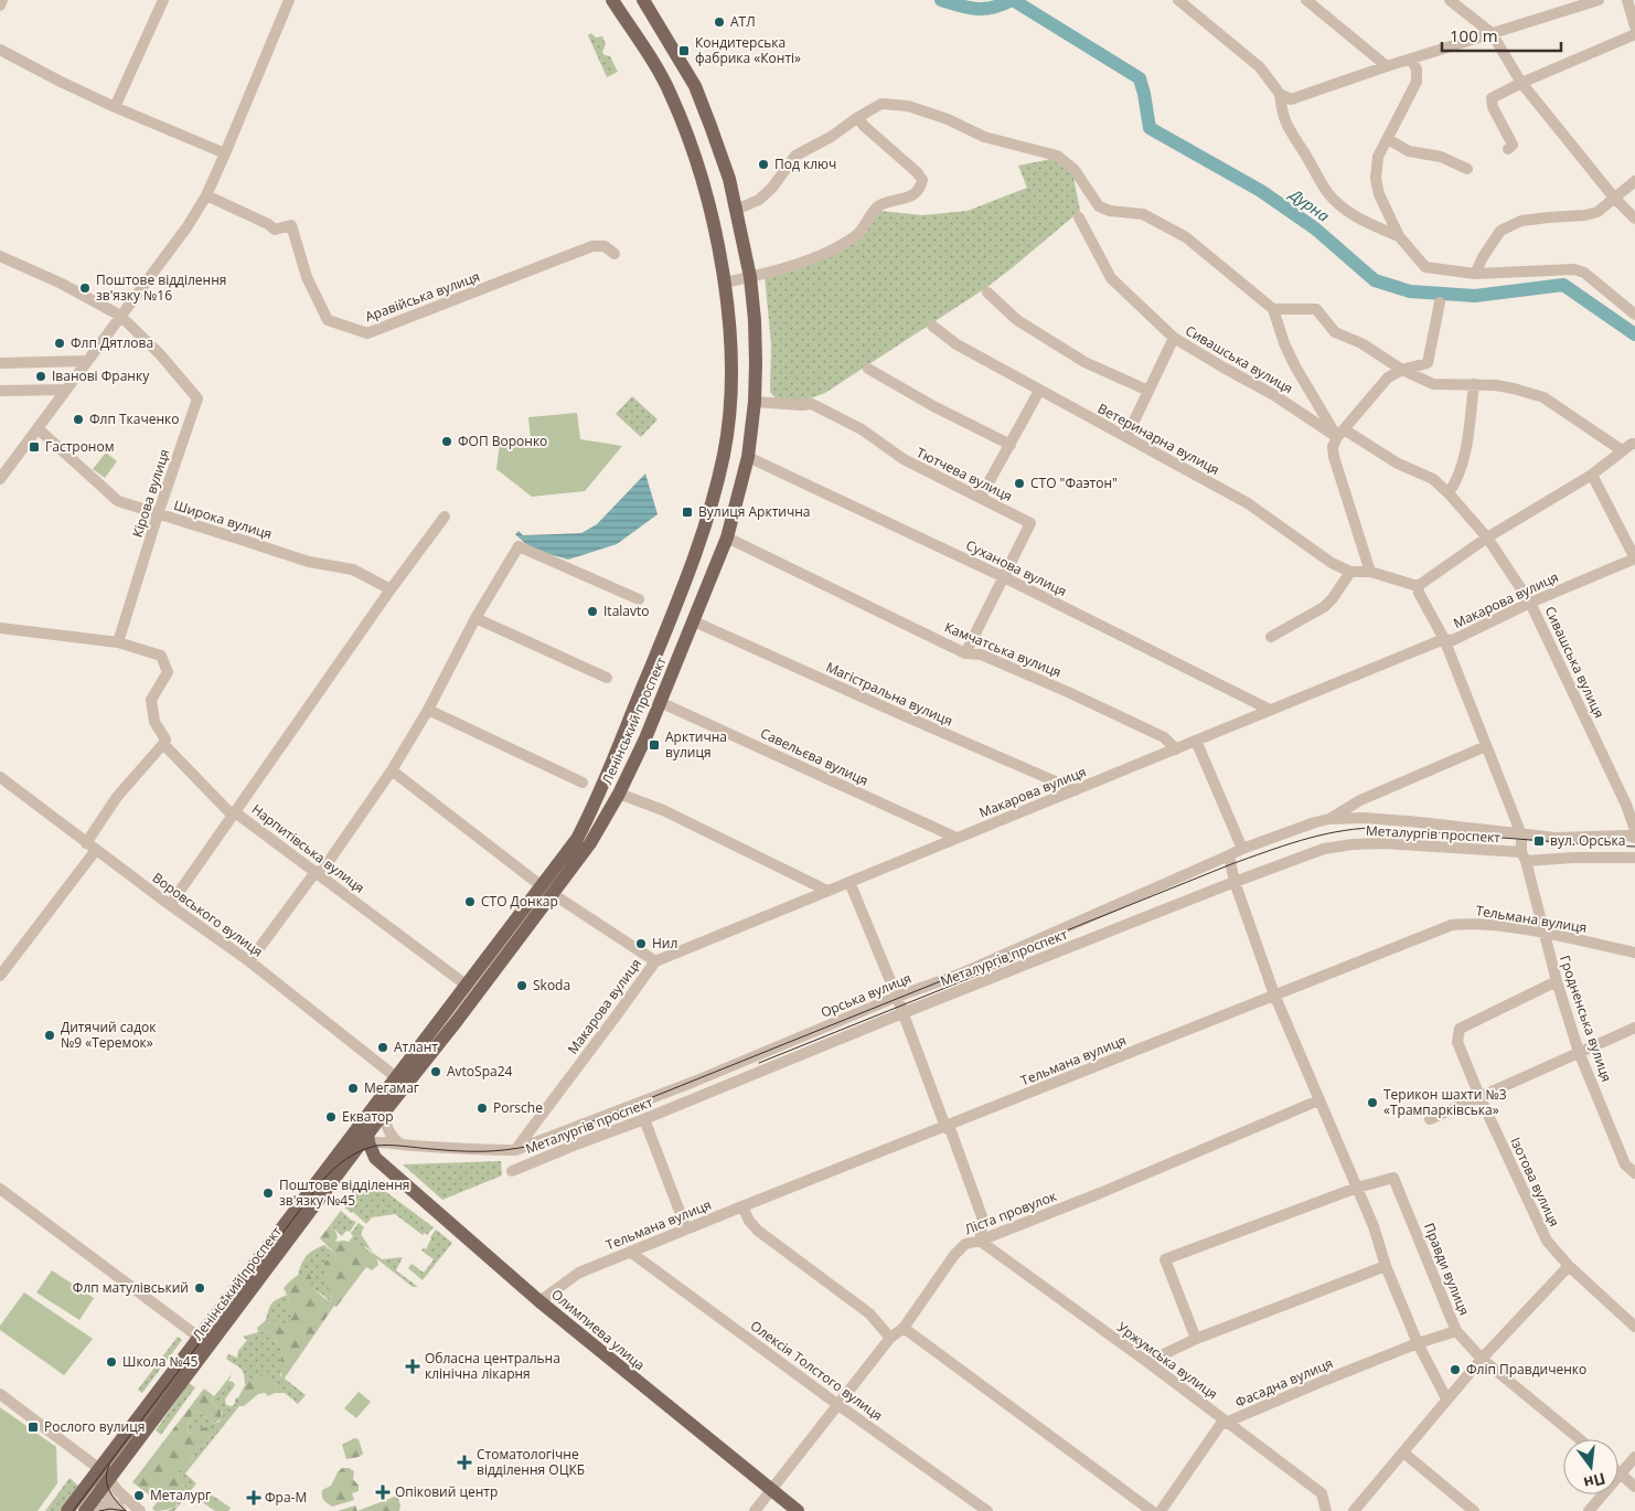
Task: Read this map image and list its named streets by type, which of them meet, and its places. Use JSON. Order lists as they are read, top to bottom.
{
  "streets": {
    "main road": ["Ленінський проспект", "Олимпиева улица"],
    "street": [
      "Аравійська вулиця",
      "Сивашська вулиця",
      "Ветеринарна вулиця",
      "Тютчева вулиця",
      "Кірова вулиця",
      "Широка вулиця",
      "Суханова вулиця",
      "Макарова вулиця",
      "Камчатська вулиця",
      "Магістральна вулиця",
      "Савельєва вулиця",
      "Металургів проспект",
      "Нарпитівська вулиця",
      "Воровського вулиця",
      "Тельмана вулиця",
      "Орська вулиця",
      "Гродненська вулиця",
      "Ізотова вулиця",
      "Ліста провулок",
      "Правди вулиця",
      "Уржумська вулиця",
      "Олексія Толстого вулиця",
      "Фасадна вулиця"
    ]
  },
  "crossings": [
    ["Сивашська вулиця", "Макарова вулиця"],
    ["Тютчева вулиця", "Суханова вулиця"],
    ["Тютчева вулиця", "Камчатська вулиця"],
    ["Тютчева вулиця", "Ленінський проспект"],
    ["Кірова вулиця", "Широка вулиця"],
    ["Суханова вулиця", "Макарова вулиця"],
    ["Суханова вулиця", "Ленінський проспект"],
    ["Макарова вулиця", "Камчатська вулиця"],
    ["Макарова вулиця", "Магістральна вулиця"],
    ["Макарова вулиця", "Савельєва вулиця"],
    ["Макарова вулиця", "Орська вулиця"],
    ["Камчатська вулиця", "Ленінський проспект"],
    ["Магістральна вулиця", "Ленінський проспект"],
    ["Ленінський проспект", "Савельєва вулиця"],
    ["Ленінський проспект", "Нарпитівська вулиця"],
    ["Ленінський проспект", "Воровського вулиця"],
    ["Ленінський проспект", "Орська вулиця"],
    ["Металургів проспект", "Гродненська вулиця"],
    ["Тельмана вулиця", "Гродненська вулиця"],
    ["Тельмана вулиця", "Олимпиева улица"],
    ["Тельмана вулиця", "Олексія Толстого вулиця"],
    ["Орська вулиця", "Гродненська вулиця"],
    ["Гродненська вулиця", "Ізотова вулиця"],
    ["Ліста провулок", "Олимпиева улица"],
    ["Ліста провулок", "Уржумська вулиця"],
    ["Ліста провулок", "Олексія Толстого вулиця"],
    ["Правди вулиця", "Фасадна вулиця"],
    ["Уржумська вулиця", "Фасадна вулиця"]
  ],
  "water": ["Дурна"],
  "places": {
    "other": [
      "АТЛ",
      "Под ключ",
      "Поштове відділення зв'язку №16",
      "Флп Дятлова",
      "Іванові Франку",
      "Флп Ткаченко",
      "ФОП Воронко",
      "СТО \"Фаэтон\"",
      "Italavto",
      "СТО Донкар",
      "Нил",
      "Skoda",
      "Дитячий садок №9 «Теремок»",
      "Атлант",
      "AvtoSpa24",
      "Мегамаг",
      "Терикон шахти №3 «Трампарківська»",
      "Porsche",
      "Екватор",
      "Поштове відділення зв'язку №45",
      "Флп матулівський",
      "Школа №45",
      "Фліп Правдиченко",
      "Металург"
    ],
    "transit": [
      "Кондитерська фабрика «Конті»",
      "Гастроном",
      "Вулиця Арктична",
      "Арктична вулиця",
      "вул. Орська",
      "Рослого вулиця"
    ],
    "health": [
      "Обласна центральна клінічна лікарня",
      "Стоматологічне відділення ОЦКБ",
      "Опіковий центр",
      "Фра-М"
    ]
  },
  "scale_bar": "100 m",
  "north": "bottom"
}
